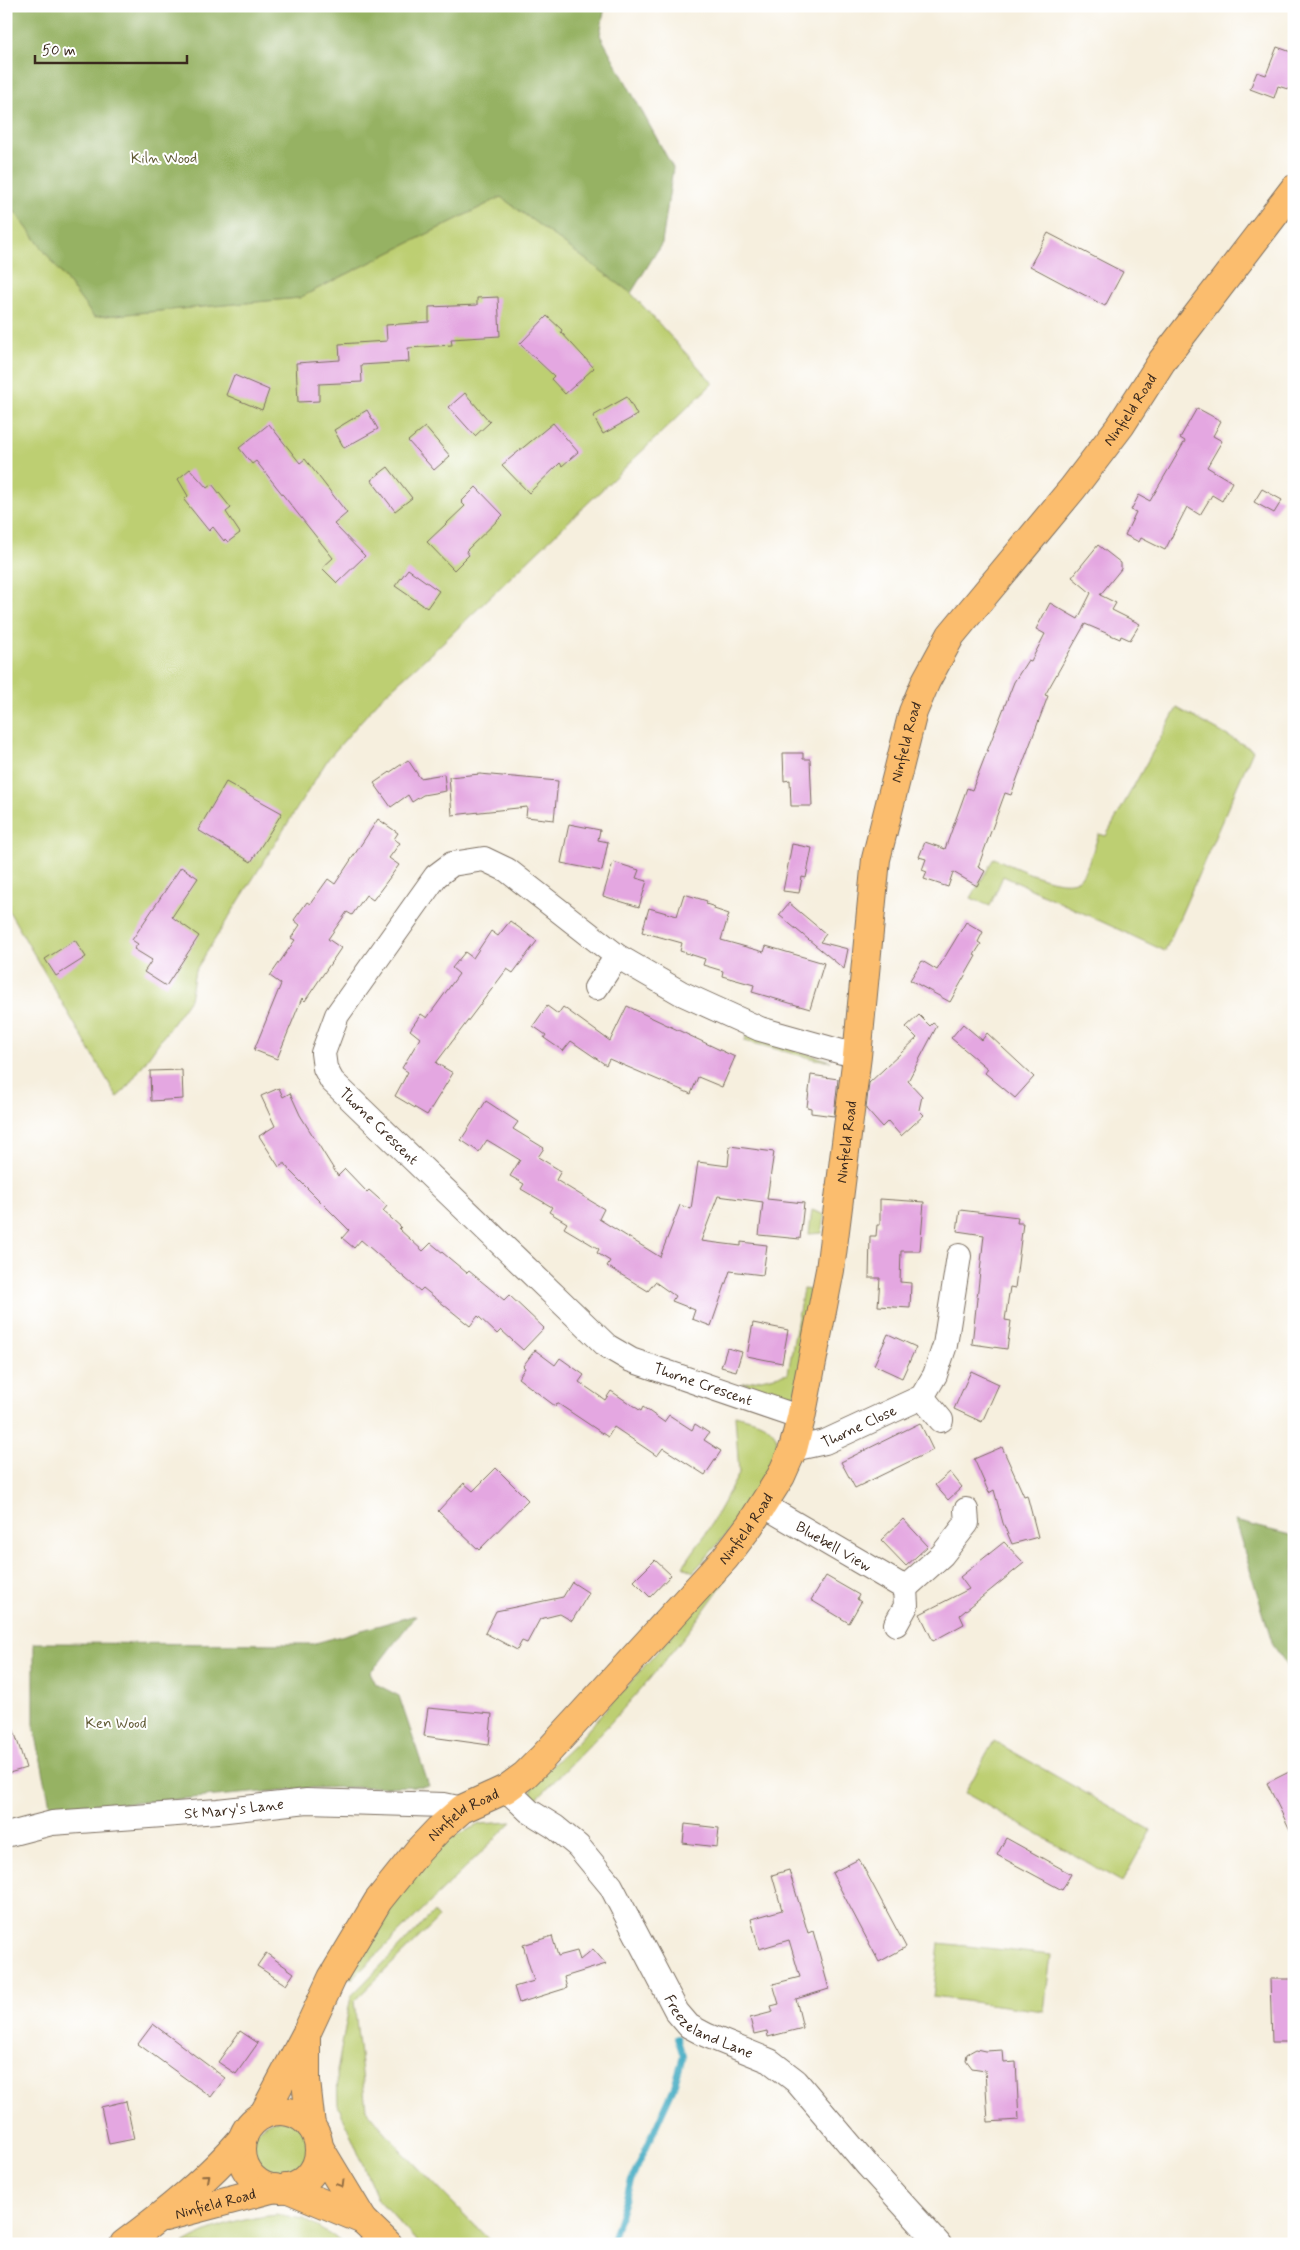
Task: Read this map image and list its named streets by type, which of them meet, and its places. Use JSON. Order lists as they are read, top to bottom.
{
  "streets": {
    "main road": ["Ninfield Road"],
    "street": [
      "Thorne Crescent",
      "Thorne Close",
      "Bluebell View",
      "St Mary's Lane",
      "Freezeland Lane"
    ]
  },
  "crossings": [
    ["Ninfield Road", "Thorne Crescent"],
    ["Ninfield Road", "Thorne Close"],
    ["Ninfield Road", "Bluebell View"],
    ["Ninfield Road", "St Mary's Lane"],
    ["Ninfield Road", "Freezeland Lane"]
  ],
  "parks": ["Kiln Wood", "Ken Wood"],
  "scale_bar": "50 m"
}
